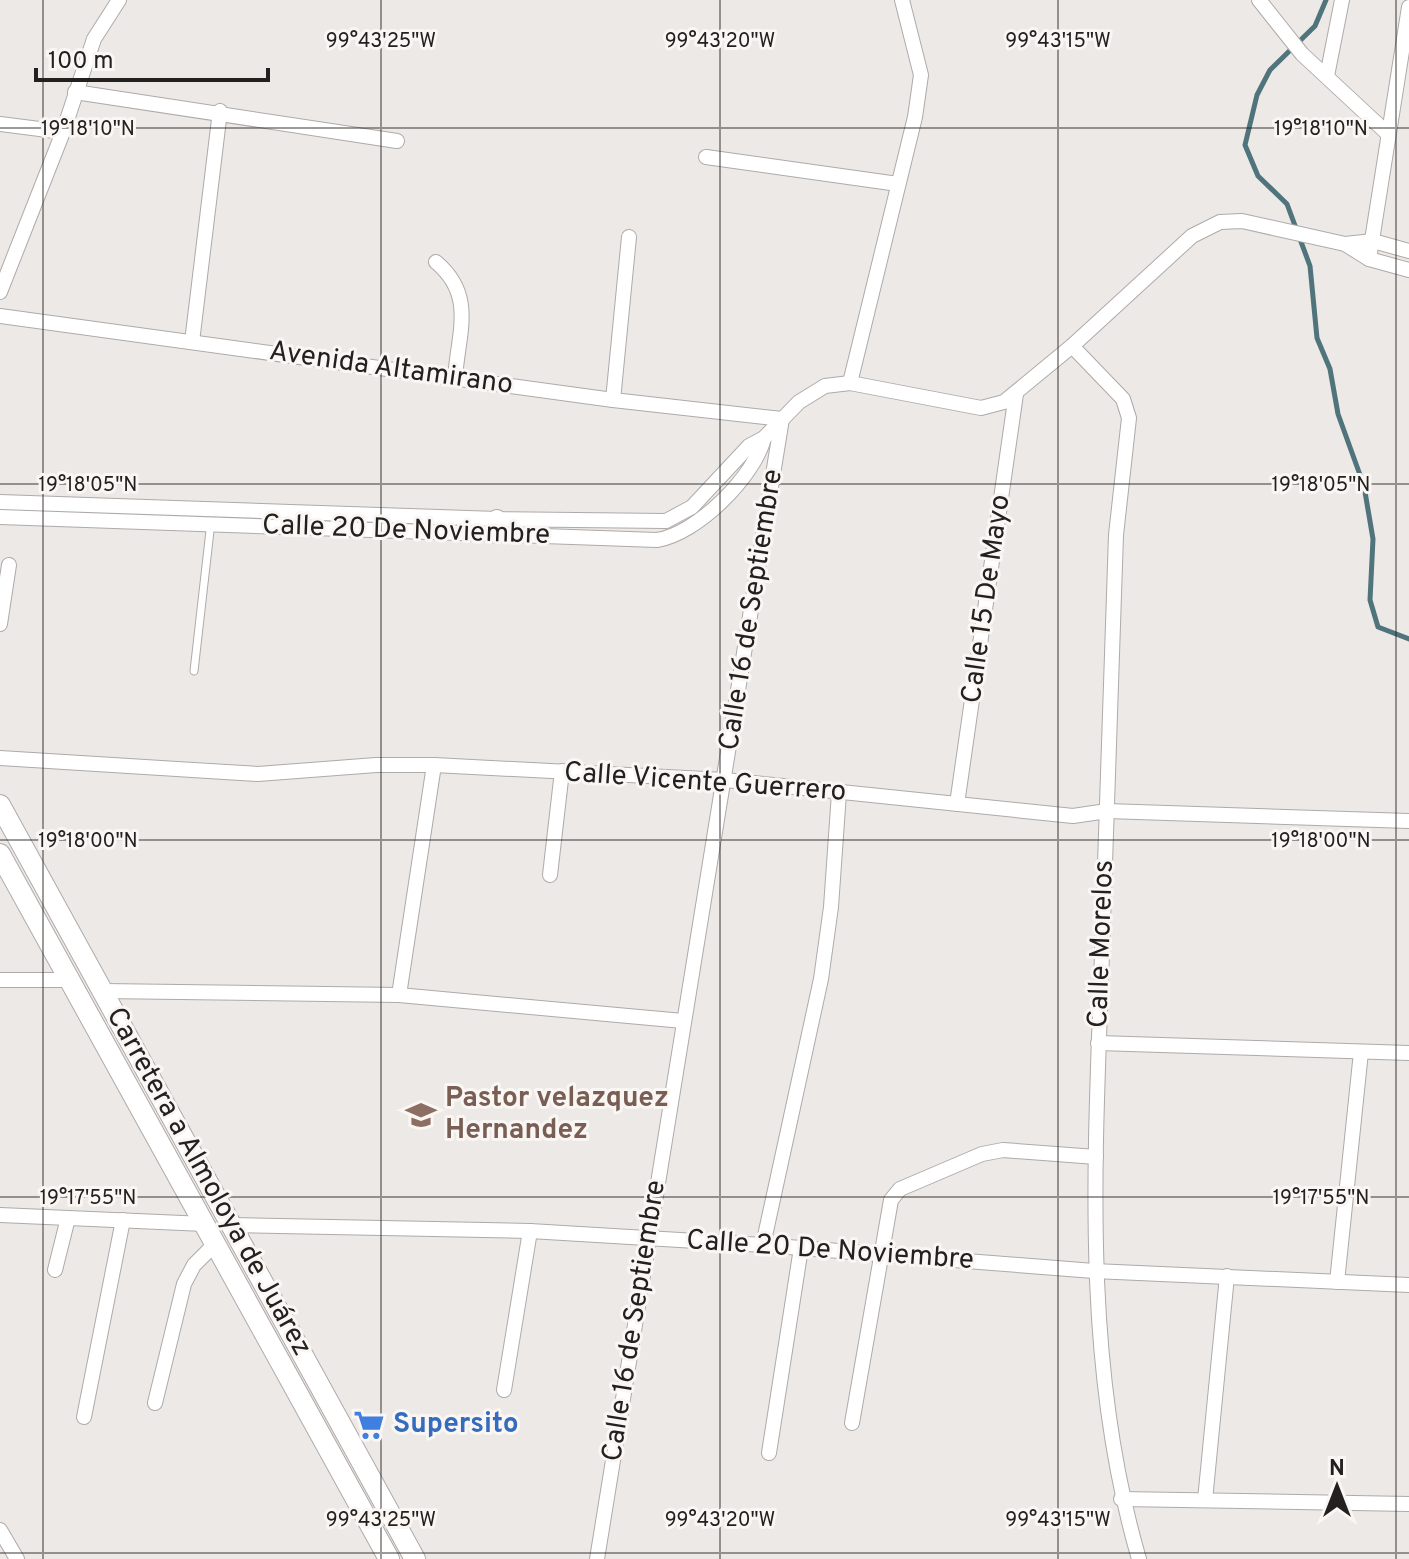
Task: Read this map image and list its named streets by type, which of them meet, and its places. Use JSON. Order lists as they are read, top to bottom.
{
  "streets": {
    "main road": ["Carretera a Almoloya de Juárez"],
    "street": [
      "Avenida Altamirano",
      "Calle 20 De Noviembre",
      "Calle 15 De Mayo",
      "Calle 16 de Septiembre",
      "Calle Vicente Guerrero",
      "Calle Morelos"
    ]
  },
  "crossings": [
    ["Avenida Altamirano", "Calle 20 De Noviembre"],
    ["Avenida Altamirano", "Calle 16 de Septiembre"],
    ["Calle 20 De Noviembre", "Calle 15 De Mayo"],
    ["Calle 20 De Noviembre", "Calle 16 de Septiembre"],
    ["Calle 20 De Noviembre", "Calle Morelos"],
    ["Calle 20 De Noviembre", "Carretera a Almoloya de Juárez"],
    ["Calle 15 De Mayo", "Calle Vicente Guerrero"],
    ["Calle 16 de Septiembre", "Calle Vicente Guerrero"],
    ["Calle Vicente Guerrero", "Calle Morelos"]
  ],
  "places": {
    "school or university": ["Pastor velazquez Hernandez"],
    "supermarket": ["Supersito"]
  },
  "scale_bar": "100 m",
  "north": "top",
  "coordinates": [
    "99°43'25\"W",
    "99°43'20\"W",
    "99°43'15\"W",
    "19°18'10\"N",
    "19°18'05\"N",
    "19°18'00\"N",
    "19°17'55\"N"
  ]
}
